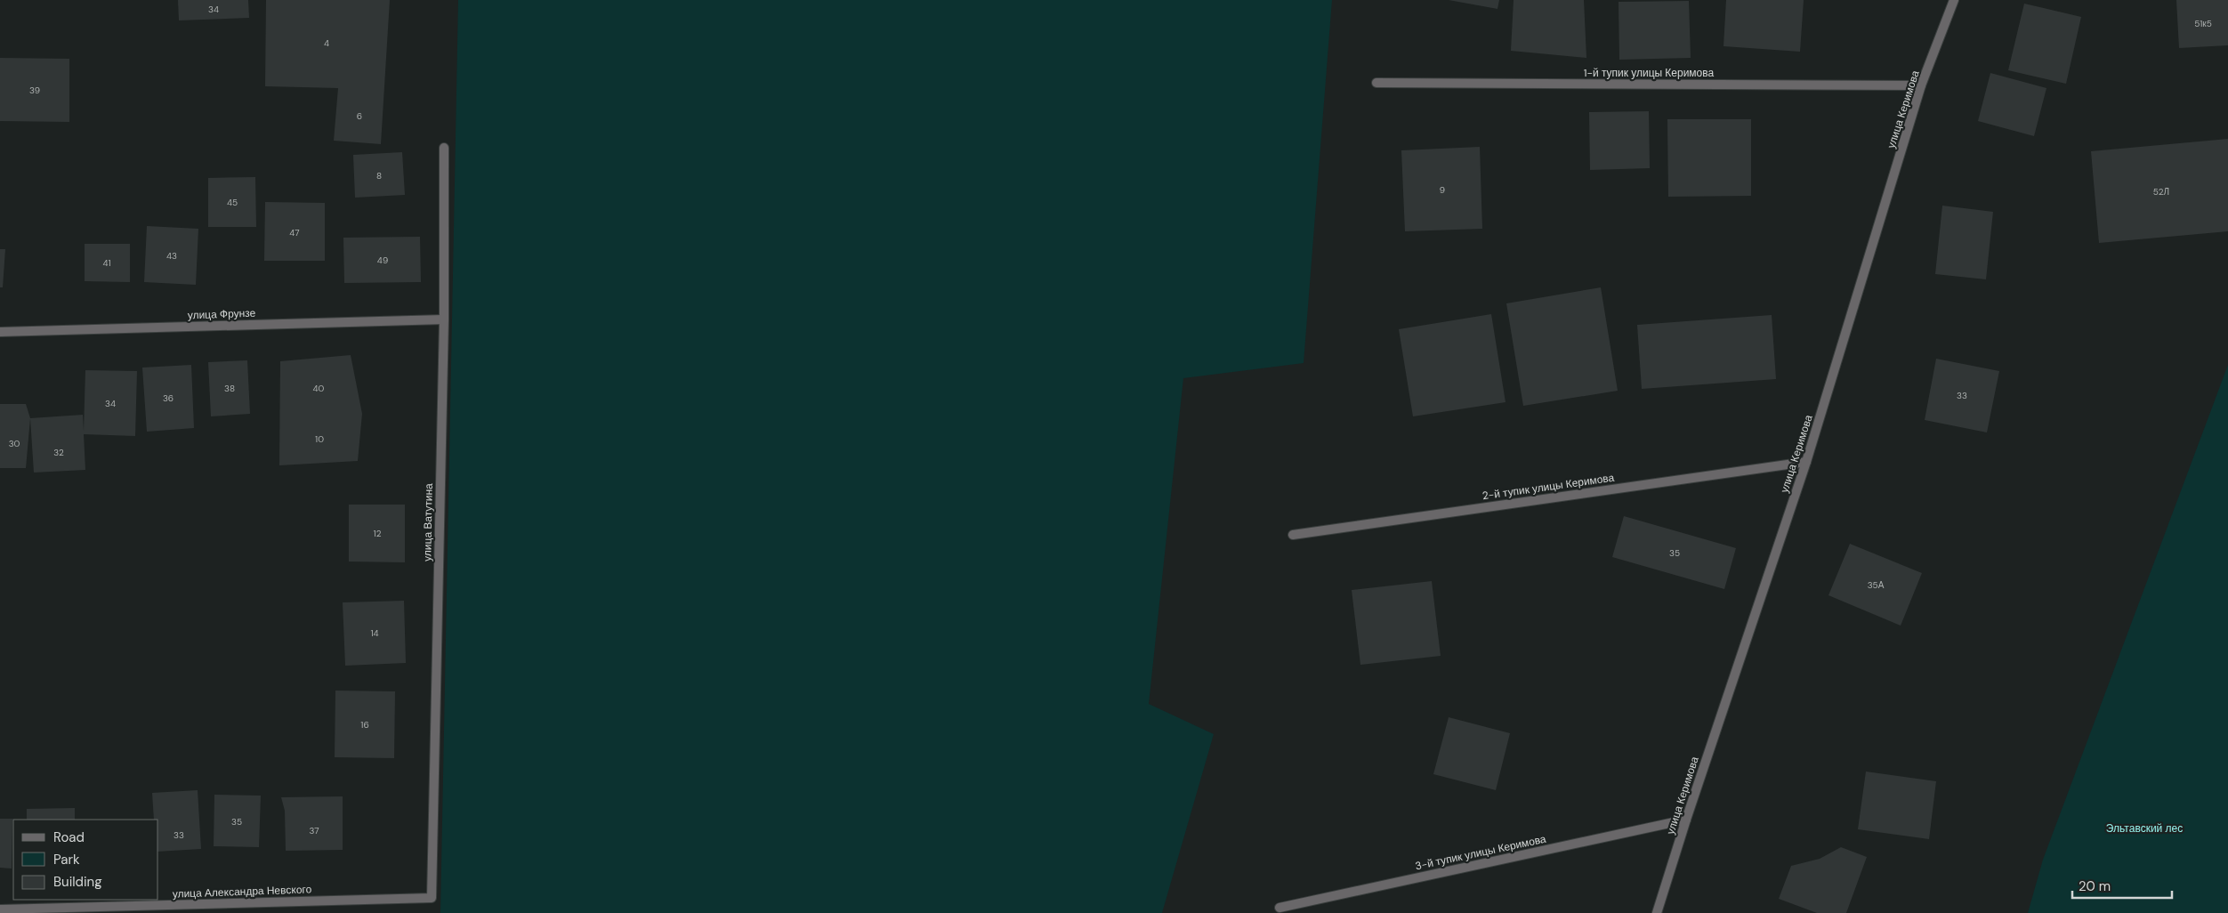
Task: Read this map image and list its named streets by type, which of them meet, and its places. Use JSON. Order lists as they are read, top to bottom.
{
  "streets": {
    "street": [
      "1-й тупик улицы Керимова",
      "улица Керимова",
      "улица Фрунзе",
      "2-й тупик улицы Керимова",
      "улица Ватутина",
      "3-й тупик улицы Керимова",
      "улица Александра Невского"
    ]
  },
  "crossings": [
    ["1-й тупик улицы Керимова", "улица Керимова"],
    ["улица Керимова", "2-й тупик улицы Керимова"],
    ["улица Керимова", "3-й тупик улицы Керимова"],
    ["улица Фрунзе", "улица Ватутина"],
    ["улица Ватутина", "улица Александра Невского"]
  ],
  "parks": ["Эльтавский лес"],
  "house_numbers": [
    "34",
    "51к5",
    "4",
    "39",
    "6",
    "8",
    "9",
    "52Л",
    "45",
    "47",
    "43",
    "49",
    "41",
    "38",
    "40",
    "33",
    "36",
    "34",
    "10",
    "30",
    "32",
    "12",
    "35",
    "35А",
    "14",
    "16",
    "35",
    "37",
    "33"
  ],
  "legend": ["Road", "Park", "Building"],
  "scale_bar": "20 m"
}
